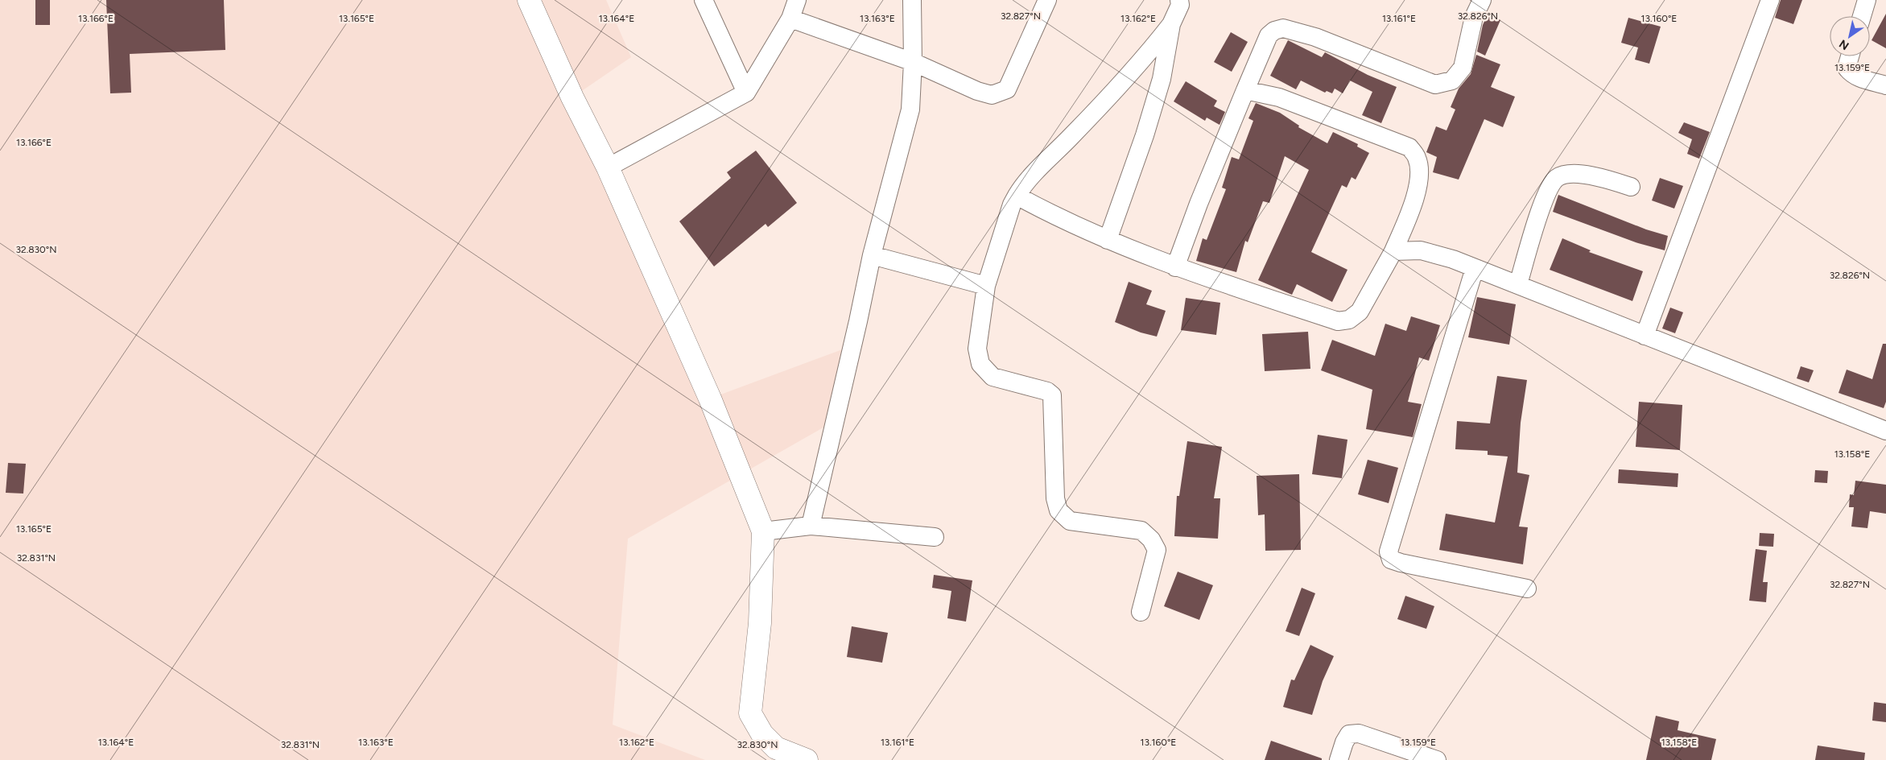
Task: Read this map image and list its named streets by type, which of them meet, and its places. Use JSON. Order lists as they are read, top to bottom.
{
  "north": "bottom left",
  "coordinates": [
    "32.827°N",
    "32.826°N",
    "13.166°E",
    "13.165°E",
    "13.164°E",
    "13.163°E",
    "13.162°E",
    "13.161°E",
    "13.160°E",
    "13.159°E",
    "32.830°N",
    "13.158°E",
    "32.831°N"
  ]
}
